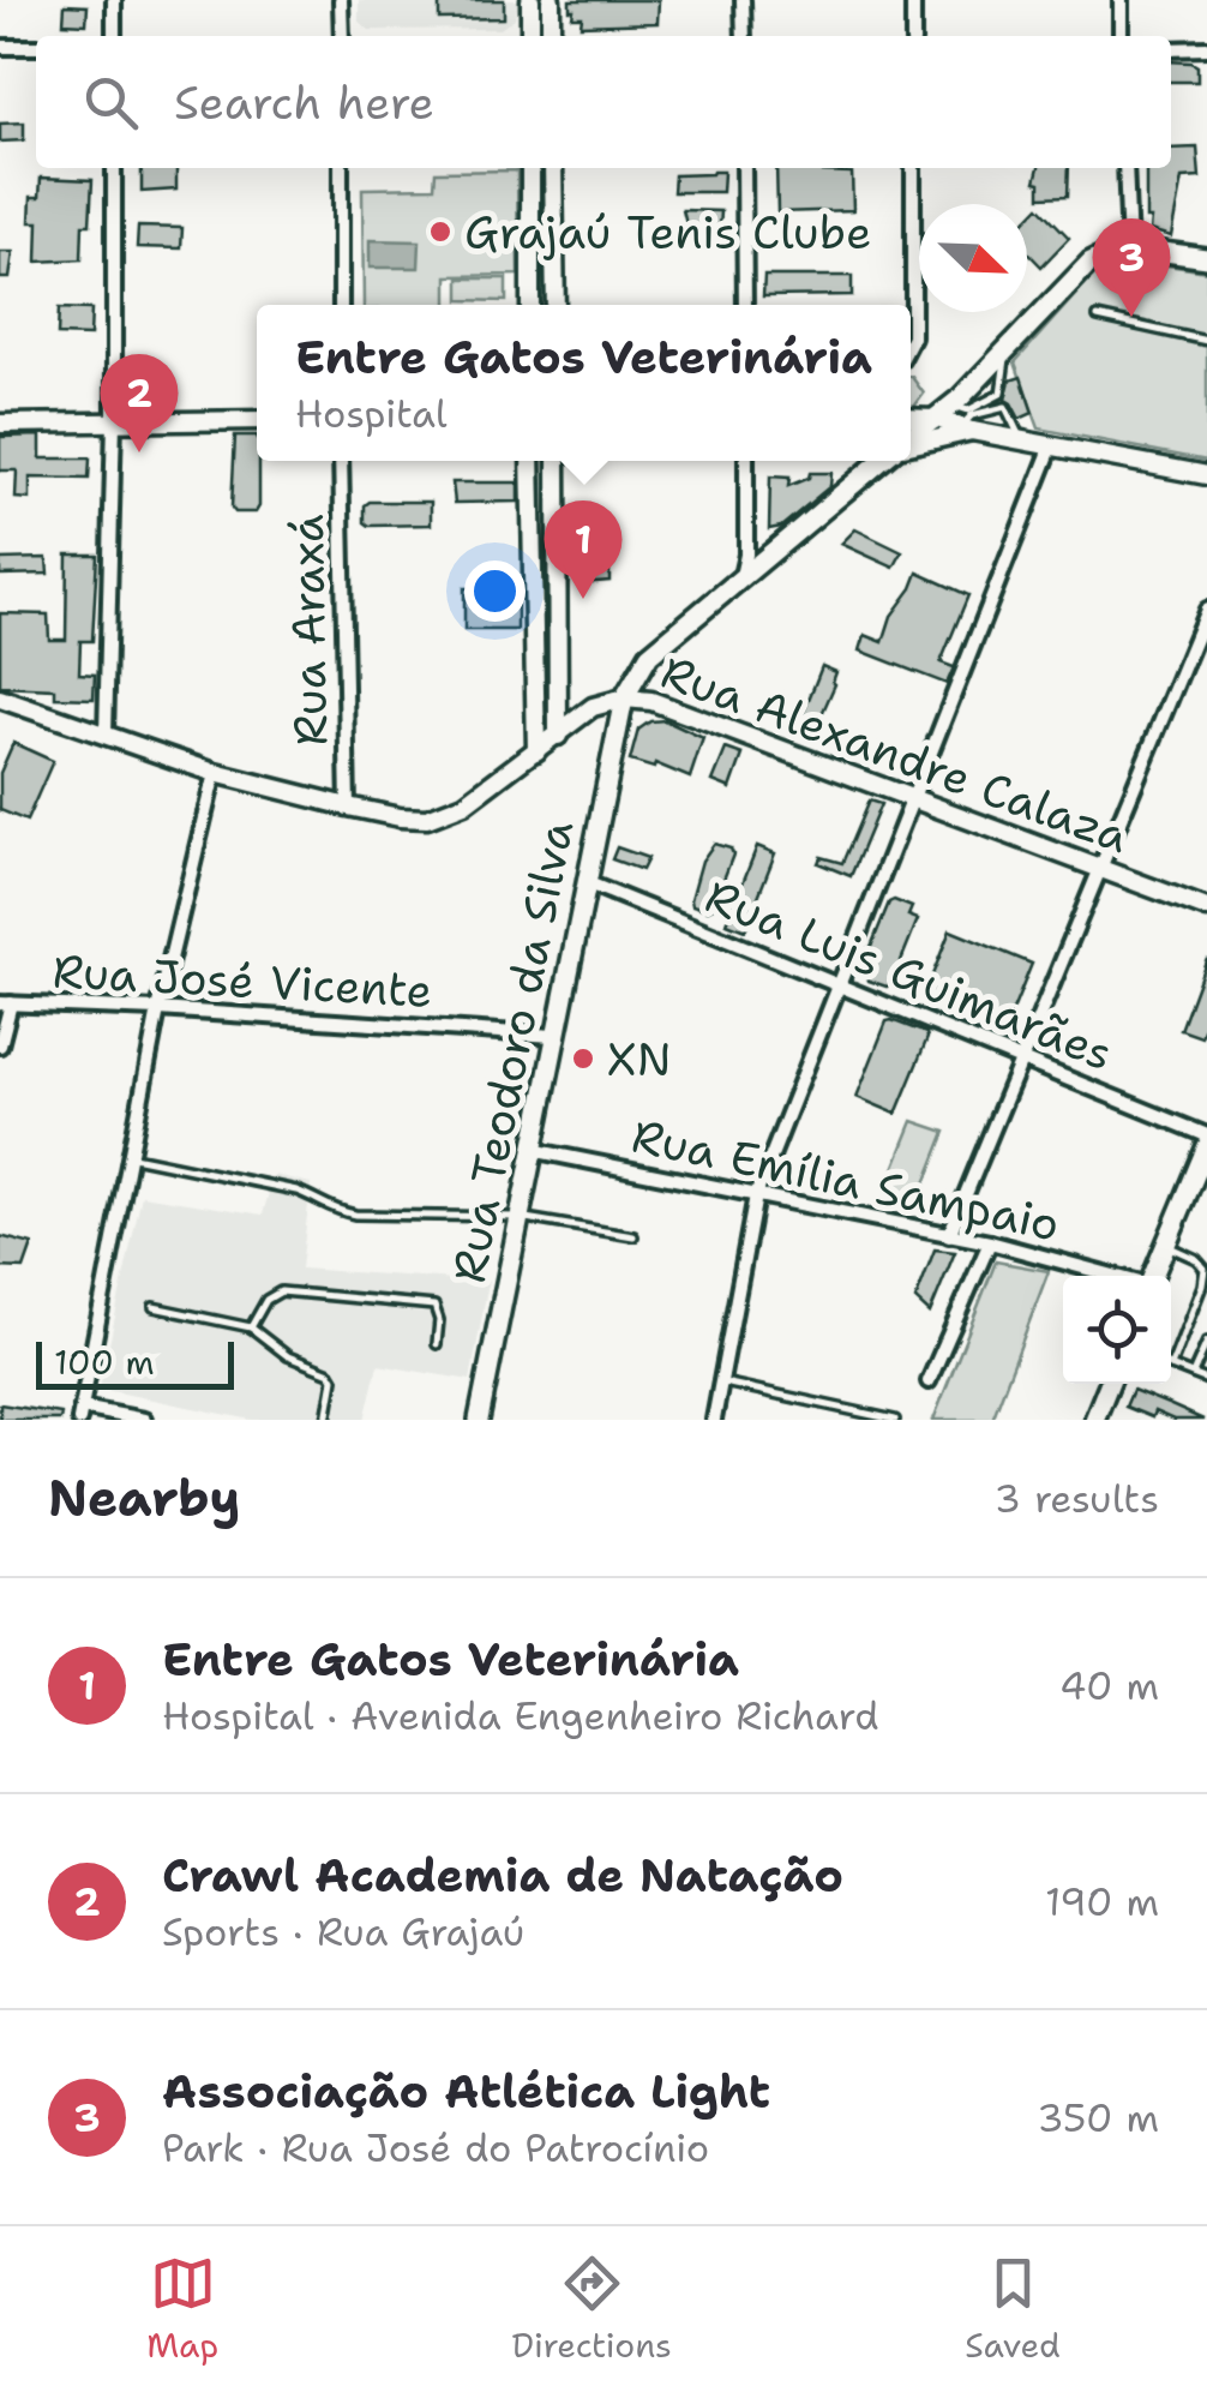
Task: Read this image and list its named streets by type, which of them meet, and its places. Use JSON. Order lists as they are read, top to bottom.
{
  "streets": {
    "main road": ["Rua Alexandre Calaza", "Rua Teodoro da Silva"],
    "street": [
      "Rua Araxá",
      "Rua Luis Guimarães",
      "Rua José Vicente",
      "Rua Emília Sampaio"
    ]
  },
  "crossings": [
    ["Rua Alexandre Calaza", "Rua Teodoro da Silva"],
    ["Rua Luis Guimarães", "Rua Teodoro da Silva"],
    ["Rua José Vicente", "Rua Teodoro da Silva"],
    ["Rua Teodoro da Silva", "Rua Emília Sampaio"]
  ],
  "places": ["Grajaú Tenis Clube", "XN"],
  "scale_bar": "100 m",
  "north": "bottom right",
  "page": {
    "search": "Search here",
    "pins": ["3", "2", "1"],
    "popup": ["Entre Gatos Veterinária", "Hospital"],
    "scale": "100 m",
    "heading": ["Nearby", "3 results"],
    "list": [
      {
        "mark": "1",
        "name": "Entre Gatos Veterinária",
        "note": "Hospital · Avenida Engenheiro Richard",
        "value": "40 m"
      },
      {
        "mark": "2",
        "name": "Crawl Academia de Natação",
        "note": "Sports · Rua Grajaú",
        "value": "190 m"
      },
      {
        "mark": "3",
        "name": "Associação Atlética Light",
        "note": "Park · Rua José do Patrocínio",
        "value": "350 m"
      }
    ],
    "nav": ["Map", "Directions", "Saved"]
  }
}
